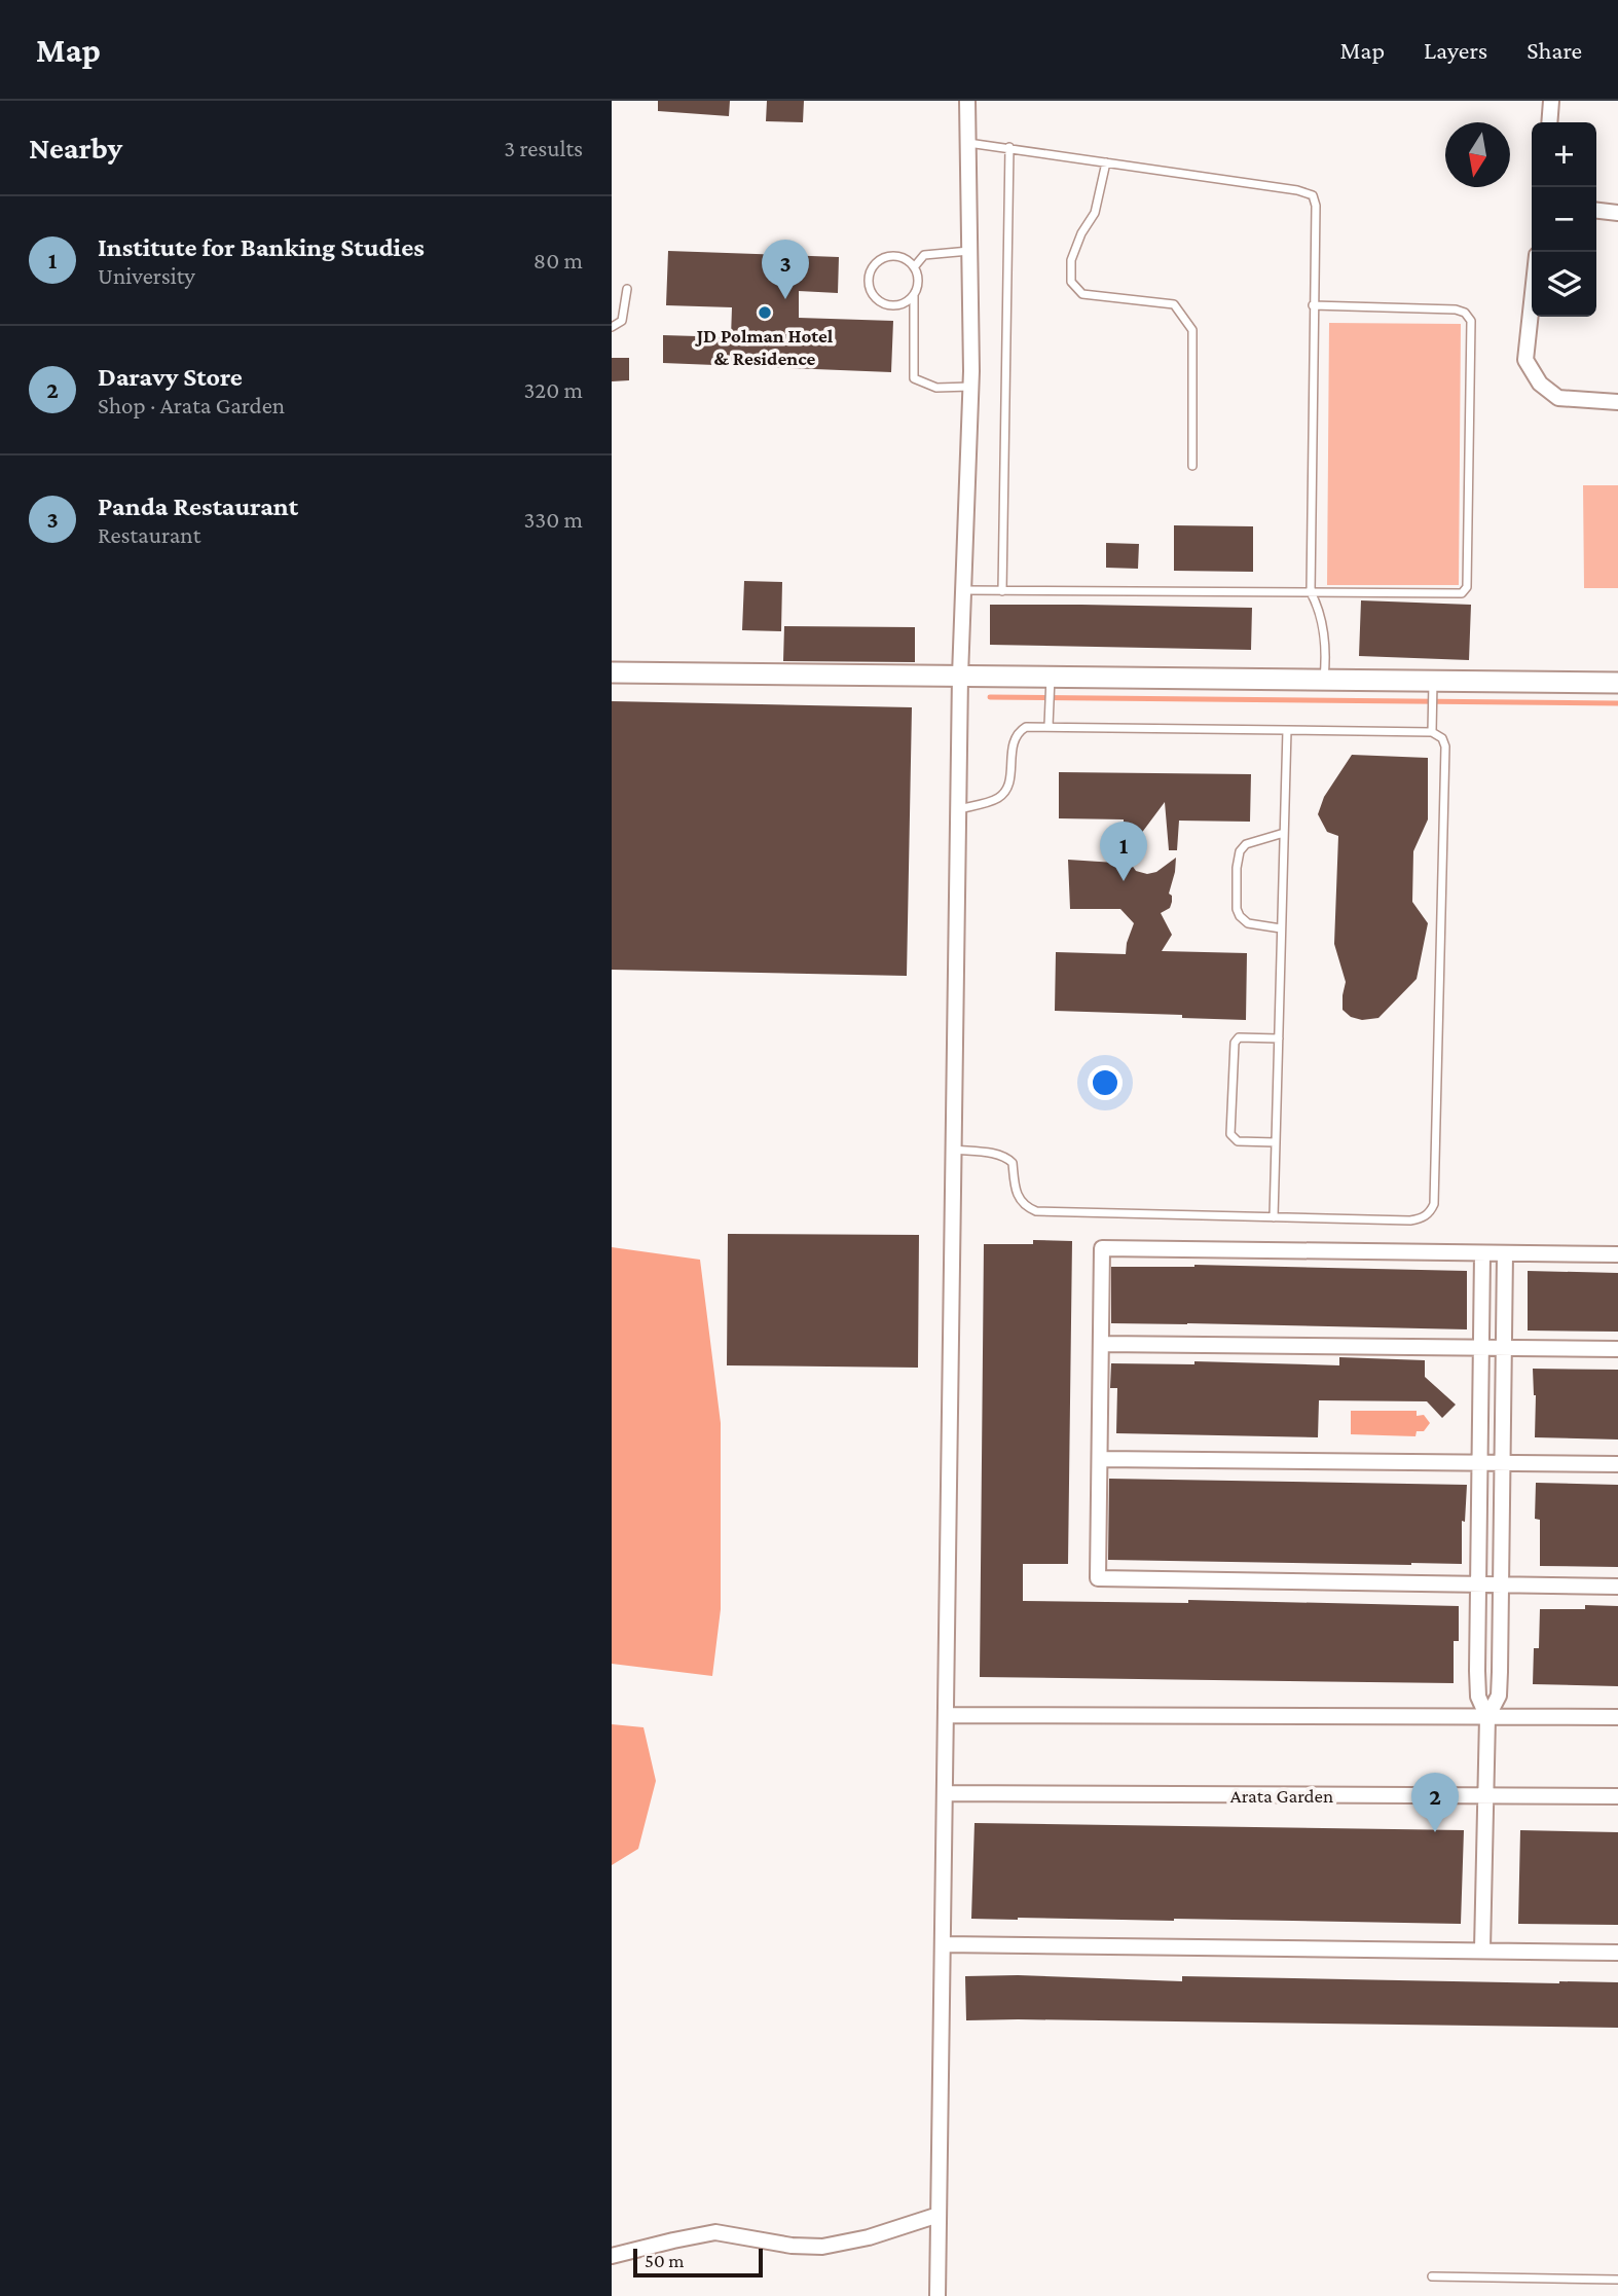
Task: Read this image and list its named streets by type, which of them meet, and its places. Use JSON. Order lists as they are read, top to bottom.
{
  "streets": {
    "street": ["Arata Garden"]
  },
  "places": ["JD Polman Hotel & Residence"],
  "scale_bar": "50 m",
  "north": "bottom",
  "page": {
    "header": "Map",
    "nav": ["Map", "Layers", "Share"],
    "heading": ["Nearby", "3 results"],
    "map_buttons": ["+", "−"],
    "list": [
      {
        "mark": "1",
        "name": "Institute for Banking Studies",
        "note": "University",
        "value": "80 m"
      },
      {
        "mark": "2",
        "name": "Daravy Store",
        "note": "Shop · Arata Garden",
        "value": "320 m"
      },
      {
        "mark": "3",
        "name": "Panda Restaurant",
        "note": "Restaurant",
        "value": "330 m"
      }
    ],
    "pins": ["3", "1", "2"],
    "scale": "50 m"
  }
}
